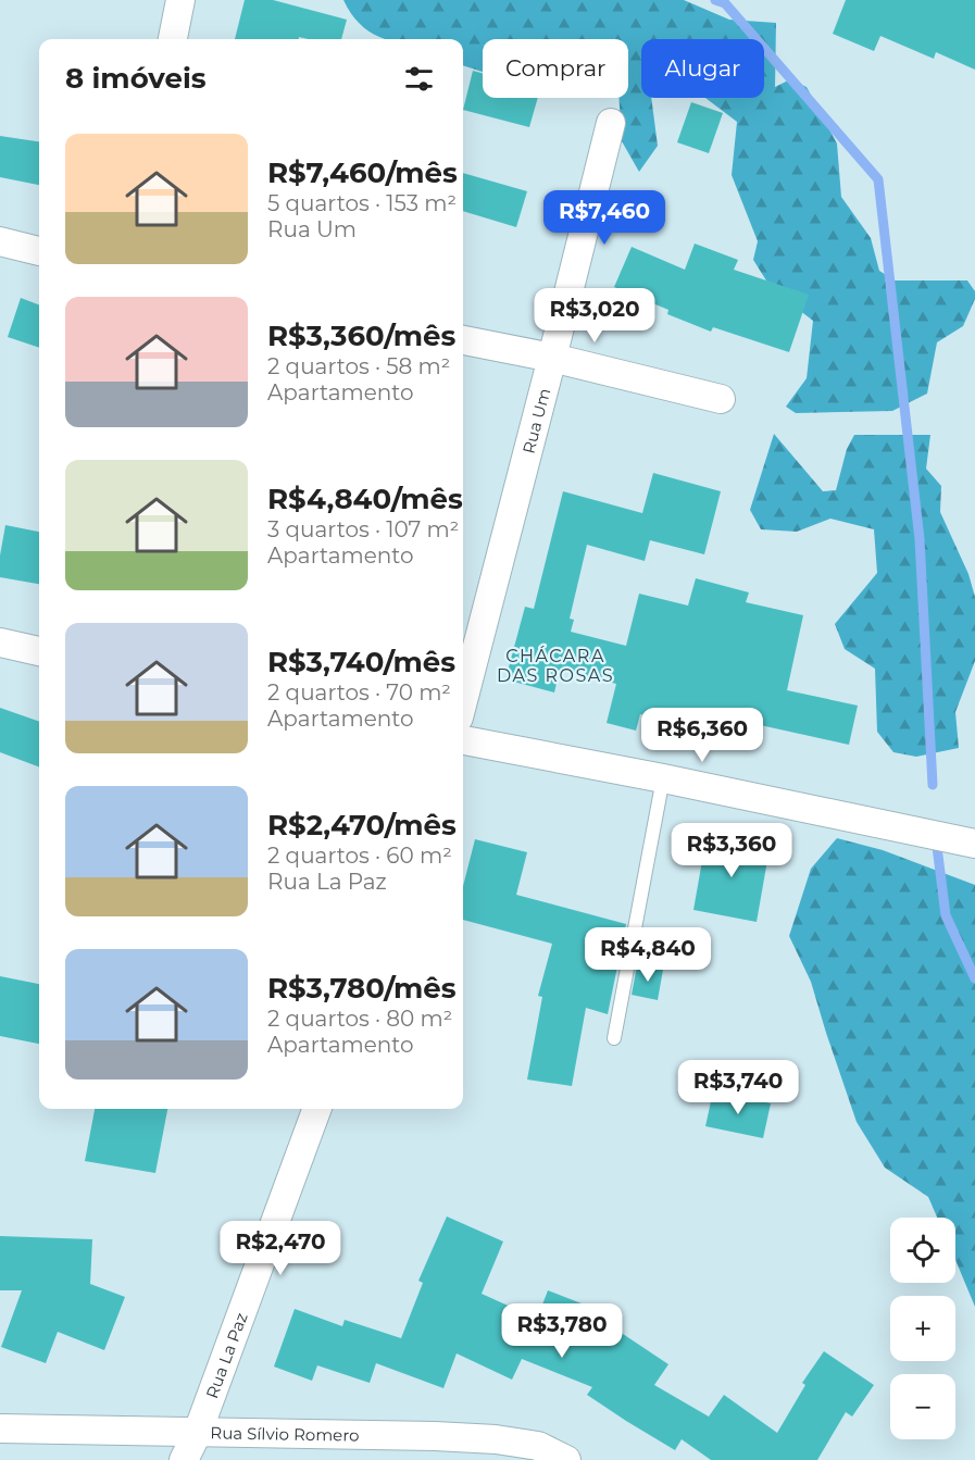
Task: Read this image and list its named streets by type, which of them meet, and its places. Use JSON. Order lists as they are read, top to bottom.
{
  "streets": {
    "street": ["Rua Um", "Rua La Paz", "Rua Sílvio Romero"]
  },
  "crossings": [
    ["Rua La Paz", "Rua Sílvio Romero"]
  ],
  "districts": ["CHÁCARA DAS ROSAS"],
  "page": {
    "chip": ["Comprar", "Alugar"],
    "heading": "8 imóveis",
    "list": [
      {
        "name": "R$7,460/mês",
        "note": "5 quartos · 153 m² · Rua Um"
      },
      {
        "name": "R$3,360/mês",
        "note": "2 quartos · 58 m² · Apartamento"
      },
      {
        "name": "R$4,840/mês",
        "note": "3 quartos · 107 m² · Apartamento"
      },
      {
        "name": "R$3,740/mês",
        "note": "2 quartos · 70 m² · Apartamento"
      },
      {
        "name": "R$2,470/mês",
        "note": "2 quartos · 60 m² · Rua La Paz"
      },
      {
        "name": "R$3,780/mês",
        "note": "2 quartos · 80 m² · Apartamento"
      }
    ],
    "price": [
      "R$7,460",
      "R$3,020",
      "R$6,360",
      "R$3,360",
      "R$4,840",
      "R$3,740",
      "R$2,470",
      "R$3,780"
    ],
    "map_buttons": ["+", "−"]
  }
}
